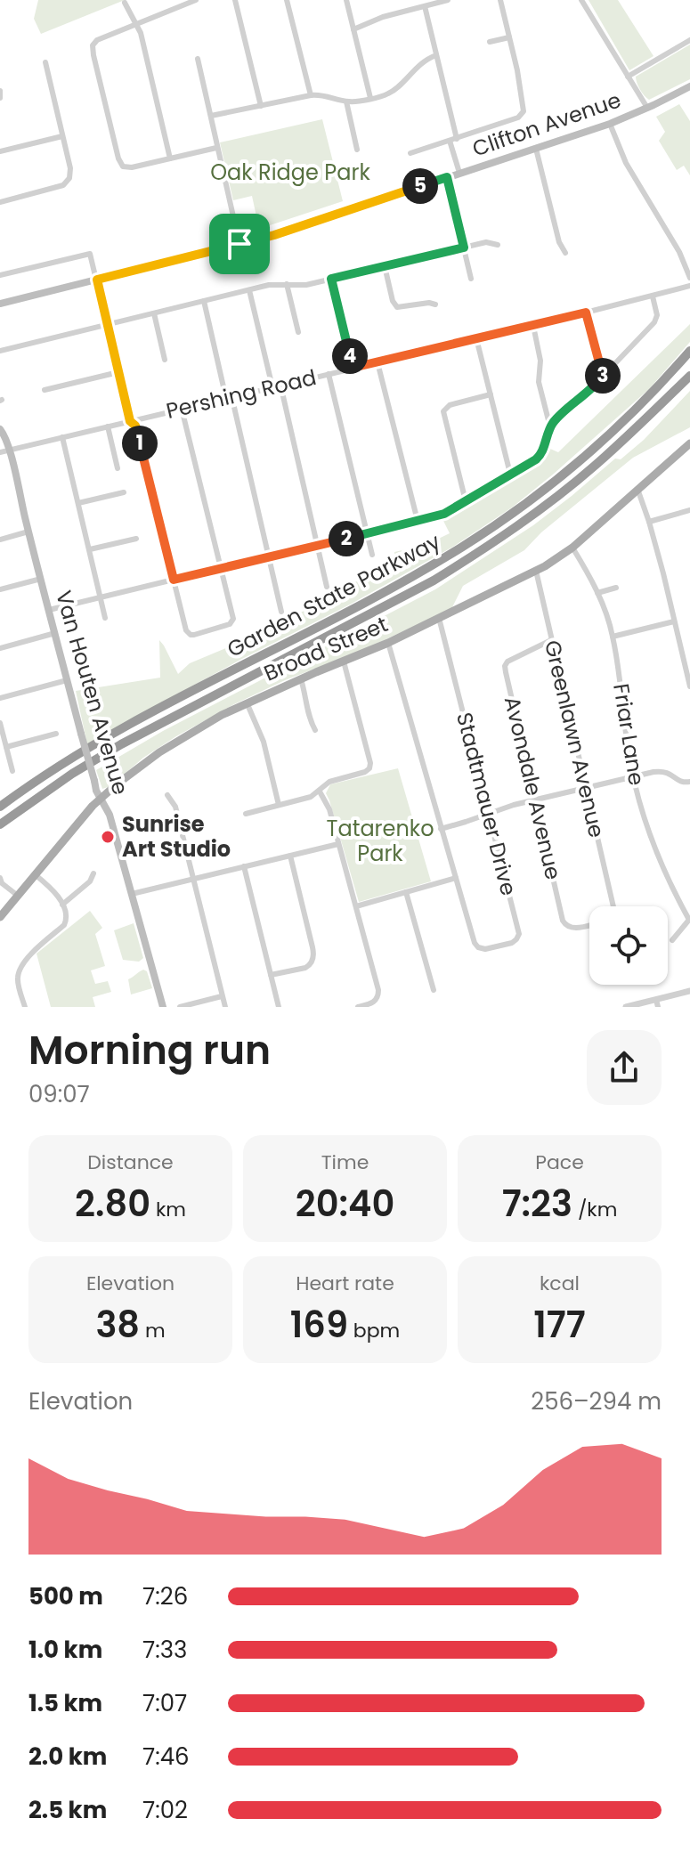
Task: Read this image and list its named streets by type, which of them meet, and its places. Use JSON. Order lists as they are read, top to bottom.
{
  "streets": {
    "highway": ["Garden State Parkway"],
    "main road": ["Clifton Avenue", "Broad Street", "Van Houten Avenue"],
    "street": [
      "Pershing Road",
      "Friar Lane",
      "Greenlawn Avenue",
      "Avondale Avenue",
      "Stadtmauer Drive"
    ]
  },
  "crossings": [
    ["Pershing Road", "Van Houten Avenue"],
    ["Broad Street", "Van Houten Avenue"],
    ["Broad Street", "Friar Lane"],
    ["Broad Street", "Greenlawn Avenue"],
    ["Broad Street", "Stadtmauer Drive"],
    ["Greenlawn Avenue", "Avondale Avenue"]
  ],
  "parks": ["Oak Ridge Park", "Tatarenko Park"],
  "places": ["Sunrise Art Studio"],
  "page": {
    "pins": [
      "5",
      "4",
      "3",
      "1",
      "2"
    ],
    "heading": ["Morning run", "09:07"],
    "stats": [
      ["Distance", "2.80 km"],
      ["Time", "20:40"],
      ["Pace", "7:23 /km"],
      ["Elevation", "38 m"],
      ["Heart rate", "169 bpm"],
      ["kcal", "177"]
    ],
    "chart": ["Elevation", "256–294 m"],
    "list": [
      {
        "name": "500 m",
        "note": "7:26"
      },
      {
        "name": "1.0 km",
        "note": "7:33"
      },
      {
        "name": "1.5 km",
        "note": "7:07"
      },
      {
        "name": "2.0 km",
        "note": "7:46"
      },
      {
        "name": "2.5 km",
        "note": "7:02"
      }
    ]
  }
}
